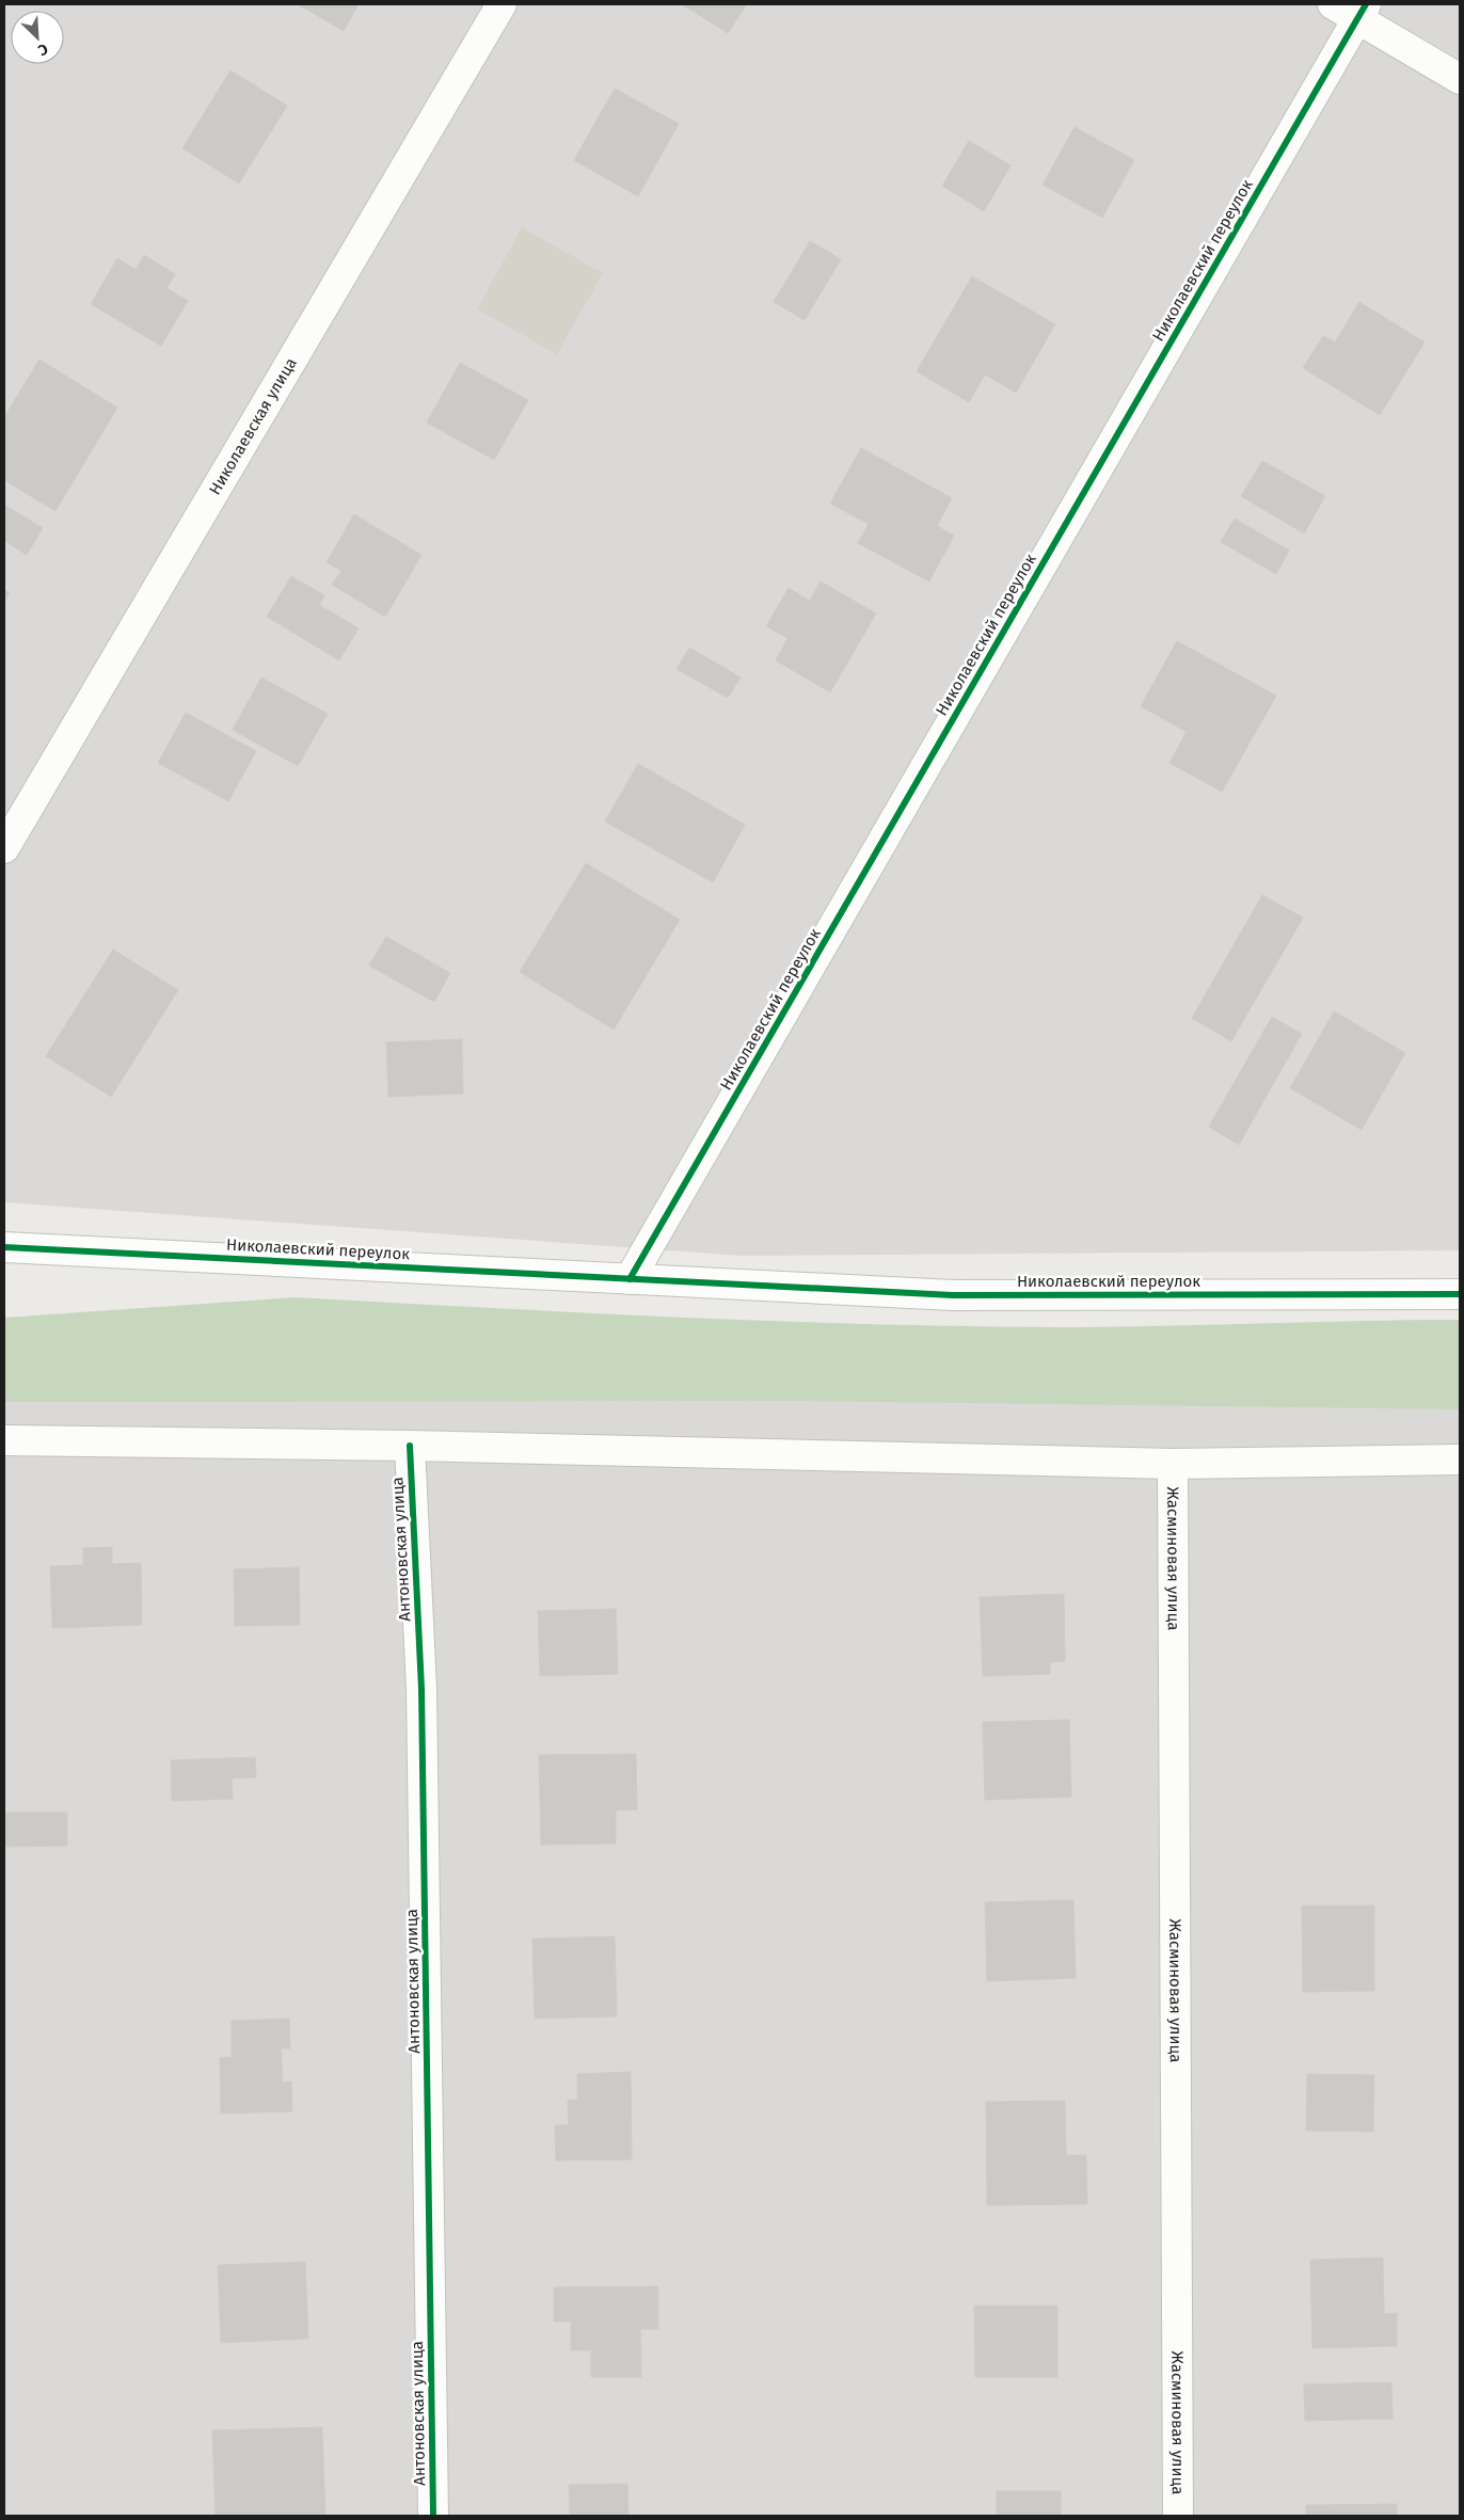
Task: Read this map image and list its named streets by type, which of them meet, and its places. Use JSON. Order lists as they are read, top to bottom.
{
  "streets": {
    "street": [
      "Николаевский переулок",
      "Николаевская улица",
      "Антоновская улица",
      "Жасминовая улица"
    ]
  },
  "north": "bottom right"
}
